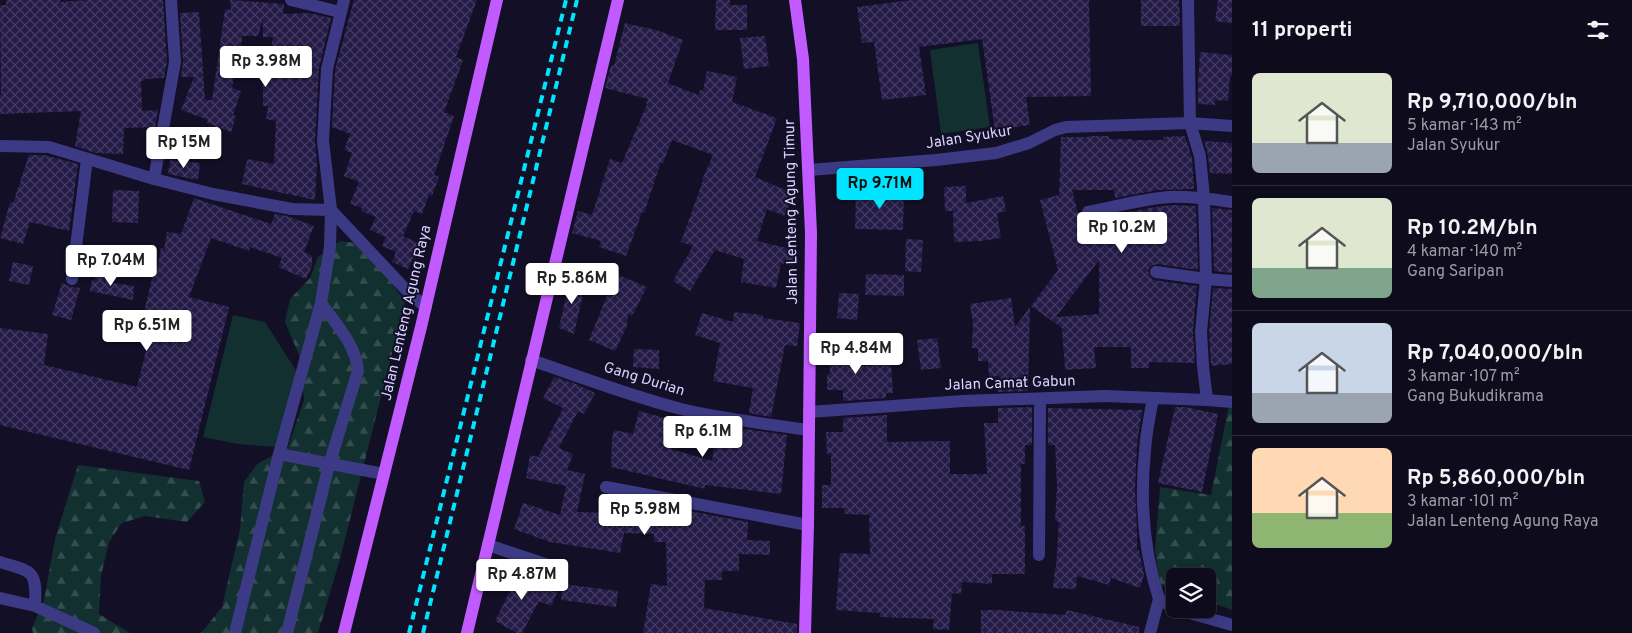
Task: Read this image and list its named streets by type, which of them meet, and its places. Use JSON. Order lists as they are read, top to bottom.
{
  "streets": {
    "main road": ["Jalan Lenteng Agung Timur", "Jalan Lenteng Agung Raya"],
    "street": ["Jalan Syukur", "Gang Durian", "Jalan Camat Gabun"]
  },
  "crossings": [
    ["Jalan Syukur", "Jalan Lenteng Agung Timur"],
    ["Jalan Lenteng Agung Timur", "Gang Durian"],
    ["Jalan Lenteng Agung Timur", "Jalan Camat Gabun"]
  ],
  "page": {
    "heading": "11 properti",
    "price": [
      "Rp 3.98M",
      "Rp 15M",
      "Rp 9.71M",
      "Rp 10.2M",
      "Rp 7.04M",
      "Rp 5.86M",
      "Rp 6.51M",
      "Rp 4.84M",
      "Rp 6.1M",
      "Rp 5.98M",
      "Rp 4.87M"
    ],
    "list": [
      {
        "name": "Rp 9,710,000/bln",
        "note": "5 kamar · 143 m² · Jalan Syukur"
      },
      {
        "name": "Rp 10.2M/bln",
        "note": "4 kamar · 140 m² · Gang Saripan"
      },
      {
        "name": "Rp 7,040,000/bln",
        "note": "3 kamar · 107 m² · Gang Bukudikrama"
      },
      {
        "name": "Rp 5,860,000/bln",
        "note": "3 kamar · 101 m² · Jalan Lenteng Agung Raya"
      }
    ]
  }
}
